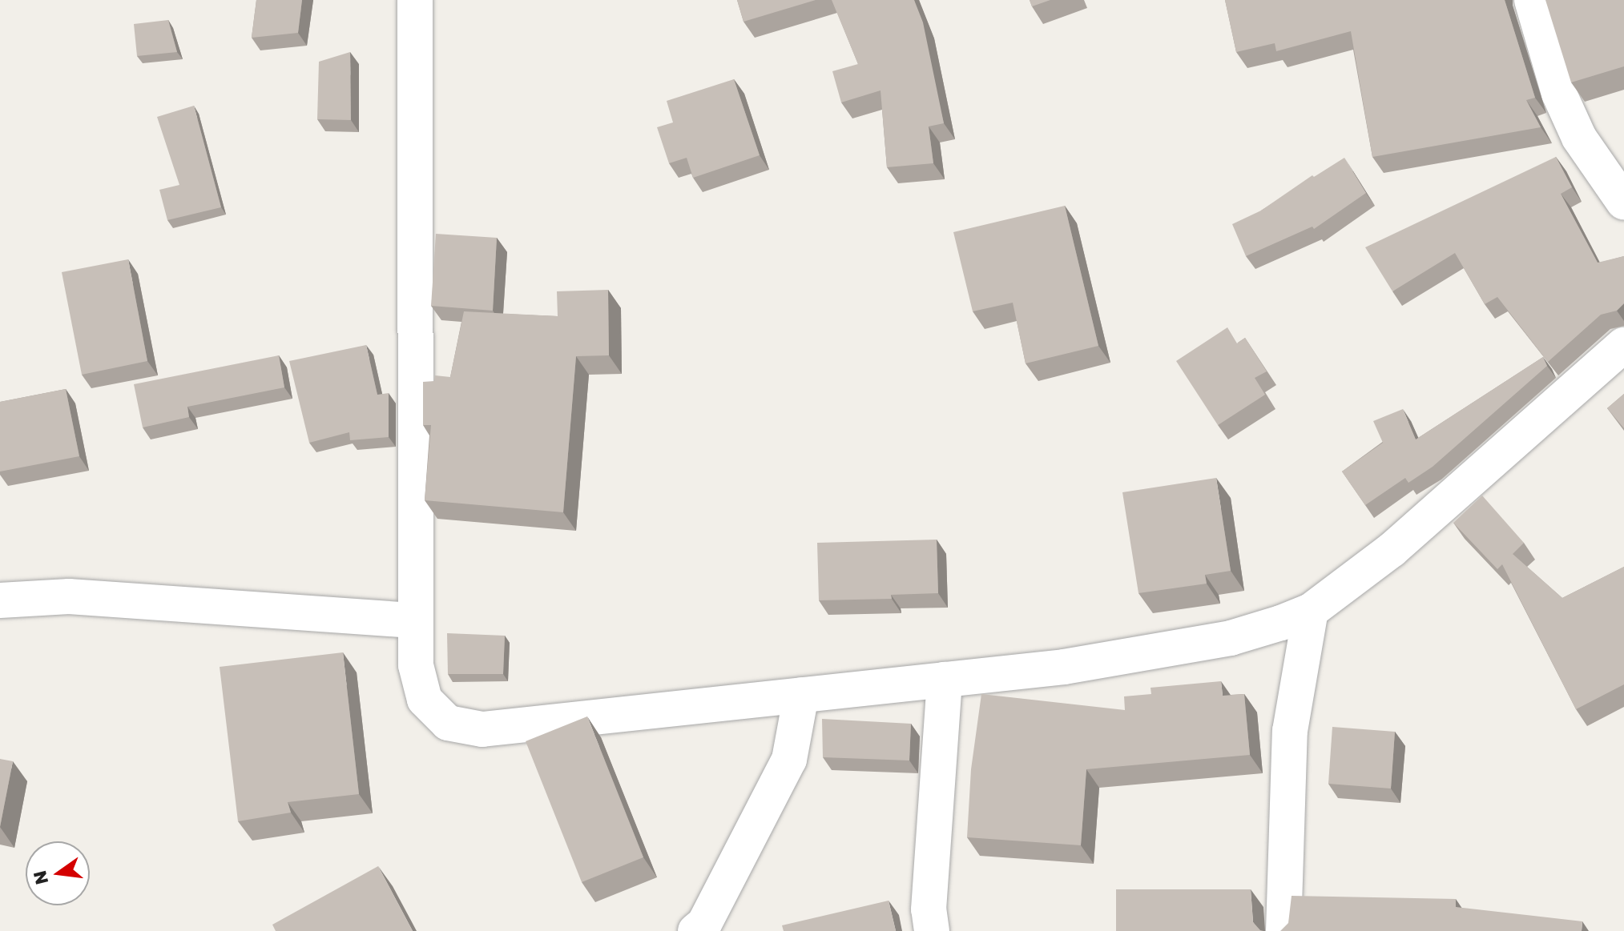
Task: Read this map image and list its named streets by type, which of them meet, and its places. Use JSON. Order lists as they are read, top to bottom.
{
  "north": "left"
}
